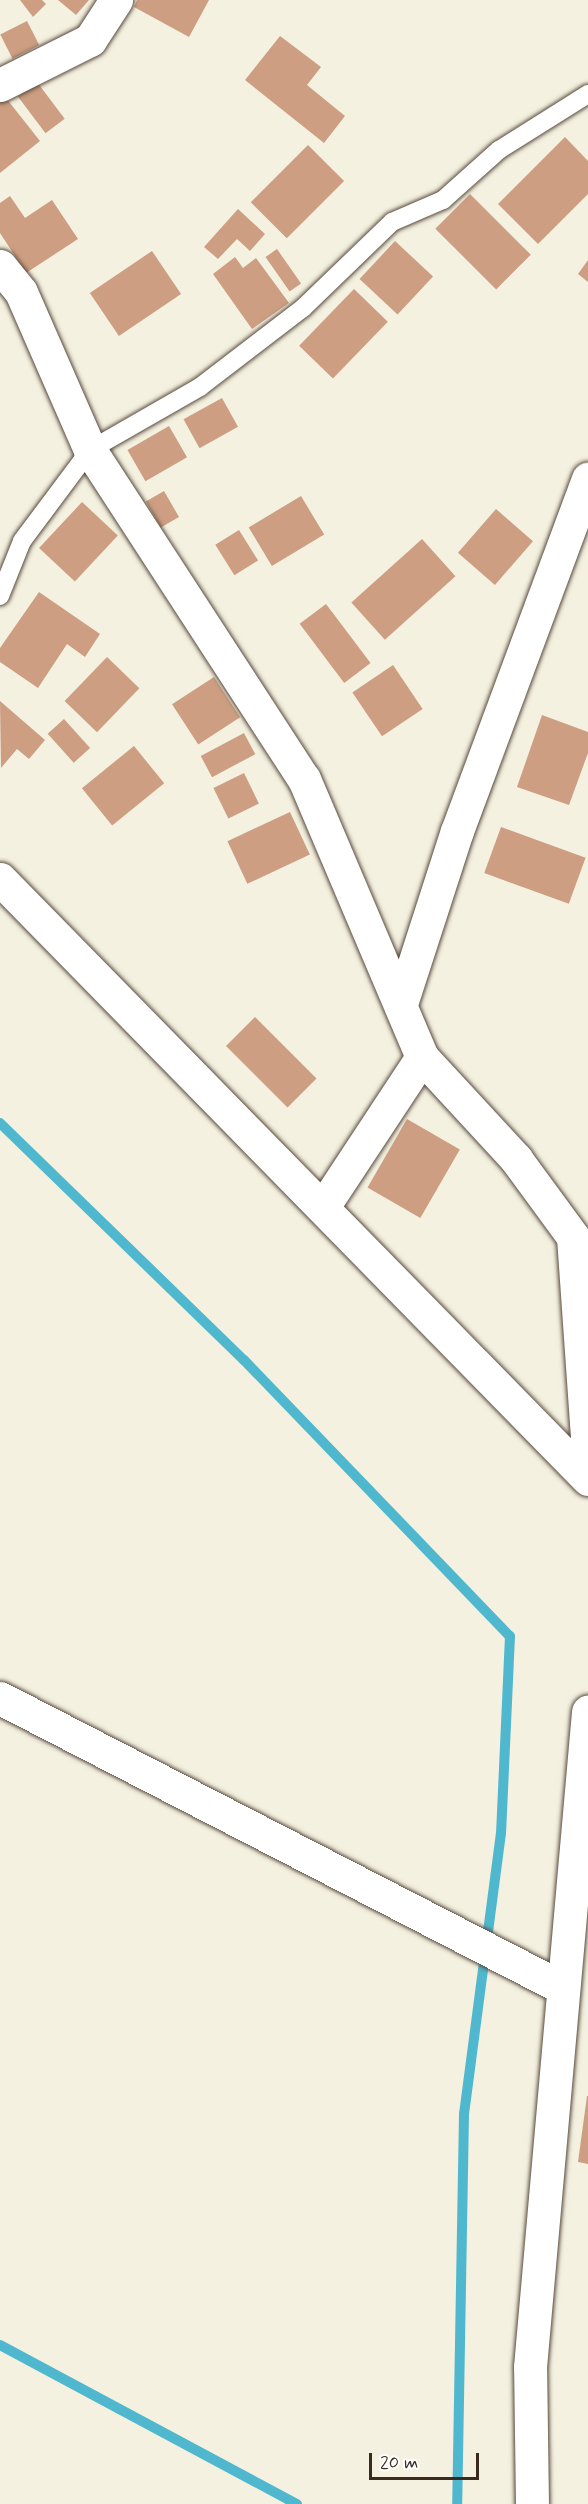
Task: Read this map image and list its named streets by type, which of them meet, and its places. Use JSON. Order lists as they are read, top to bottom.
{
  "scale_bar": "20 m"
}
